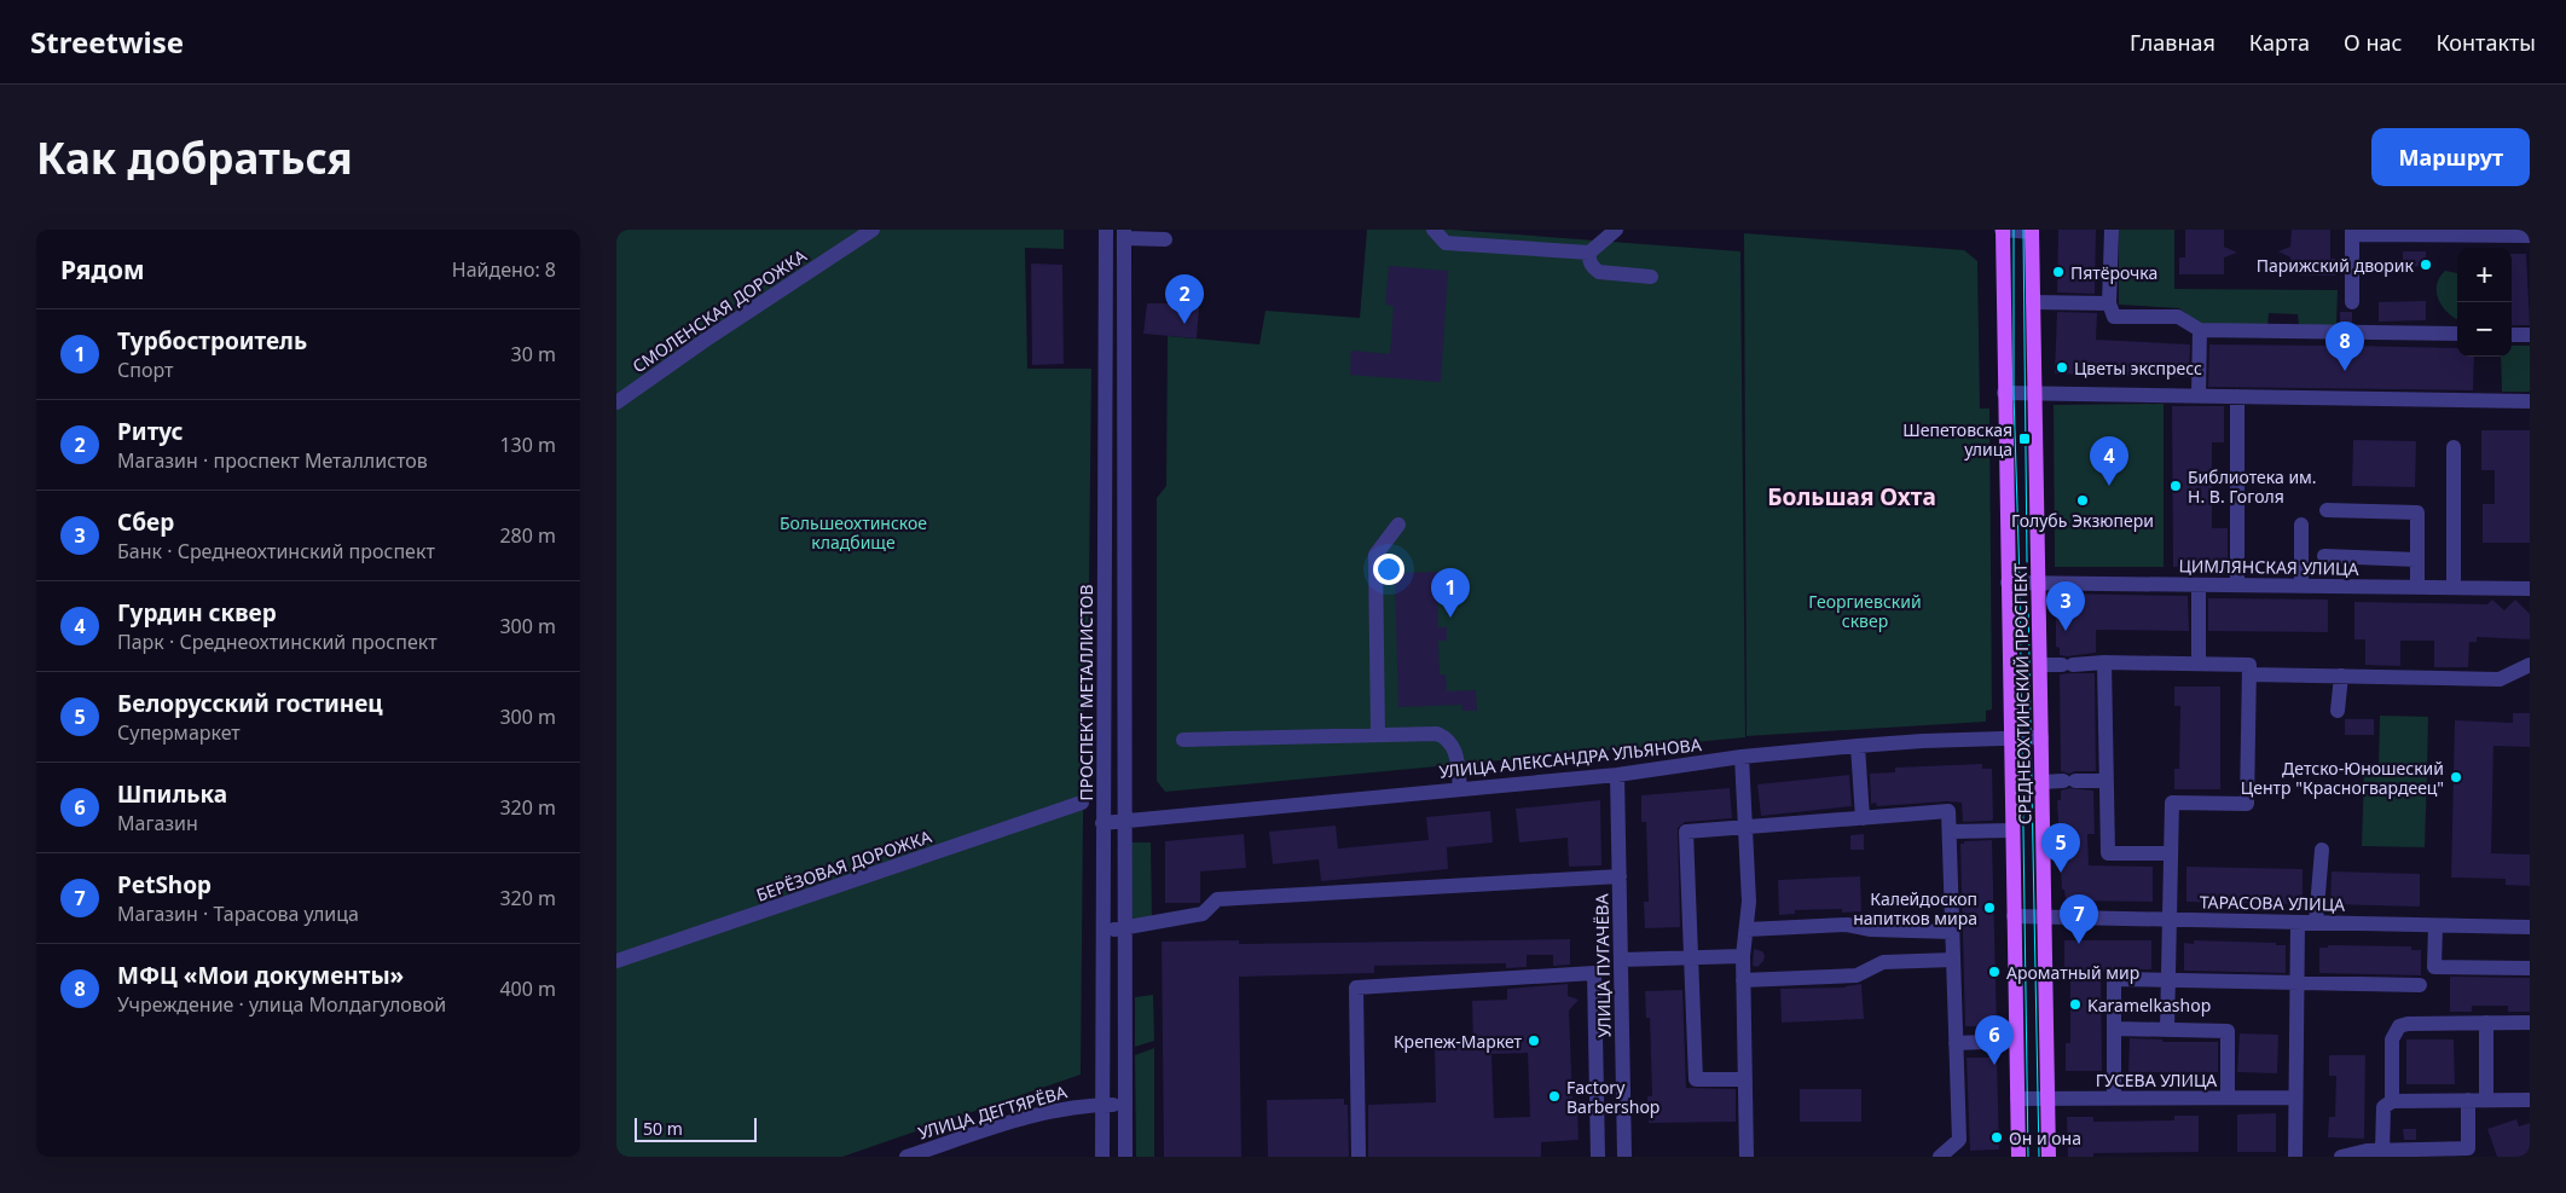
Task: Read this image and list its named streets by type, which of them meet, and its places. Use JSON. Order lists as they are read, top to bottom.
{
  "streets": {
    "main road": ["СРЕДНЕОХТИНСКИЙ ПРОСПЕКТ"],
    "street": [
      "СМОЛЕНСКАЯ ДОРОЖКА",
      "ЦИМЛЯНСКАЯ УЛИЦА",
      "ПРОСПЕКТ МЕТАЛЛИСТОВ",
      "УЛИЦА АЛЕКСАНДРА УЛЬЯНОВА",
      "БЕРЁЗОВАЯ ДОРОЖКА",
      "ТАРАСОВА УЛИЦА",
      "УЛИЦА ПУГАЧЁВА",
      "ГУСЕВА УЛИЦА",
      "УЛИЦА ДЕГТЯРЁВА"
    ]
  },
  "crossings": [
    ["ЦИМЛЯНСКАЯ УЛИЦА", "СРЕДНЕОХТИНСКИЙ ПРОСПЕКТ"],
    ["ПРОСПЕКТ МЕТАЛЛИСТОВ", "УЛИЦА АЛЕКСАНДРА УЛЬЯНОВА"],
    ["ПРОСПЕКТ МЕТАЛЛИСТОВ", "УЛИЦА ДЕГТЯРЁВА"],
    ["СРЕДНЕОХТИНСКИЙ ПРОСПЕКТ", "УЛИЦА АЛЕКСАНДРА УЛЬЯНОВА"],
    ["СРЕДНЕОХТИНСКИЙ ПРОСПЕКТ", "ТАРАСОВА УЛИЦА"],
    ["СРЕДНЕОХТИНСКИЙ ПРОСПЕКТ", "ГУСЕВА УЛИЦА"],
    ["УЛИЦА АЛЕКСАНДРА УЛЬЯНОВА", "УЛИЦА ПУГАЧЁВА"]
  ],
  "districts": ["Большая Охта"],
  "parks": ["Большеохтинское кладбище", "Георгиевский сквер"],
  "places": {
    "other": [
      "Парижский дворик",
      "Пятёрочка",
      "Цветы экспресс",
      "Библиотека им. Н. В. Гоголя",
      "Голубь Экзюпери",
      "Детско-Юношеский Центр \"Красногвардеец\"",
      "Калейдоскоп напитков мира",
      "Ароматный мир",
      "Karamelkashop",
      "Крепеж-Маркет",
      "Factory Barbershop",
      "Он и она"
    ],
    "transit": ["Шепетовская улица"]
  },
  "scale_bar": "50 m",
  "page": {
    "header": "Streetwise",
    "nav": [
      "Главная",
      "Карта",
      "О нас",
      "Контакты"
    ],
    "buttons": "Маршрут",
    "title": "Как добраться",
    "heading": ["Рядом", "Найдено: 8"],
    "map_buttons": ["+", "−"],
    "pins": [
      "2",
      "8",
      "4",
      "1",
      "3",
      "5",
      "7",
      "6"
    ],
    "list": [
      {
        "mark": "1",
        "name": "Турбостроитель",
        "note": "Спорт",
        "value": "30 m"
      },
      {
        "mark": "2",
        "name": "Ритус",
        "note": "Магазин · проспект Металлистов",
        "value": "130 m"
      },
      {
        "mark": "3",
        "name": "Сбер",
        "note": "Банк · Среднеохтинский проспект",
        "value": "280 m"
      },
      {
        "mark": "4",
        "name": "Гурдин сквер",
        "note": "Парк · Среднеохтинский проспект",
        "value": "300 m"
      },
      {
        "mark": "5",
        "name": "Белорусский гостинец",
        "note": "Супермаркет",
        "value": "300 m"
      },
      {
        "mark": "6",
        "name": "Шпилька",
        "note": "Магазин",
        "value": "320 m"
      },
      {
        "mark": "7",
        "name": "PetShop",
        "note": "Магазин · Тарасова улица",
        "value": "320 m"
      },
      {
        "mark": "8",
        "name": "МФЦ «Мои документы»",
        "note": "Учреждение · улица Молдагуловой",
        "value": "400 m"
      }
    ],
    "scale": "50 m"
  }
}
